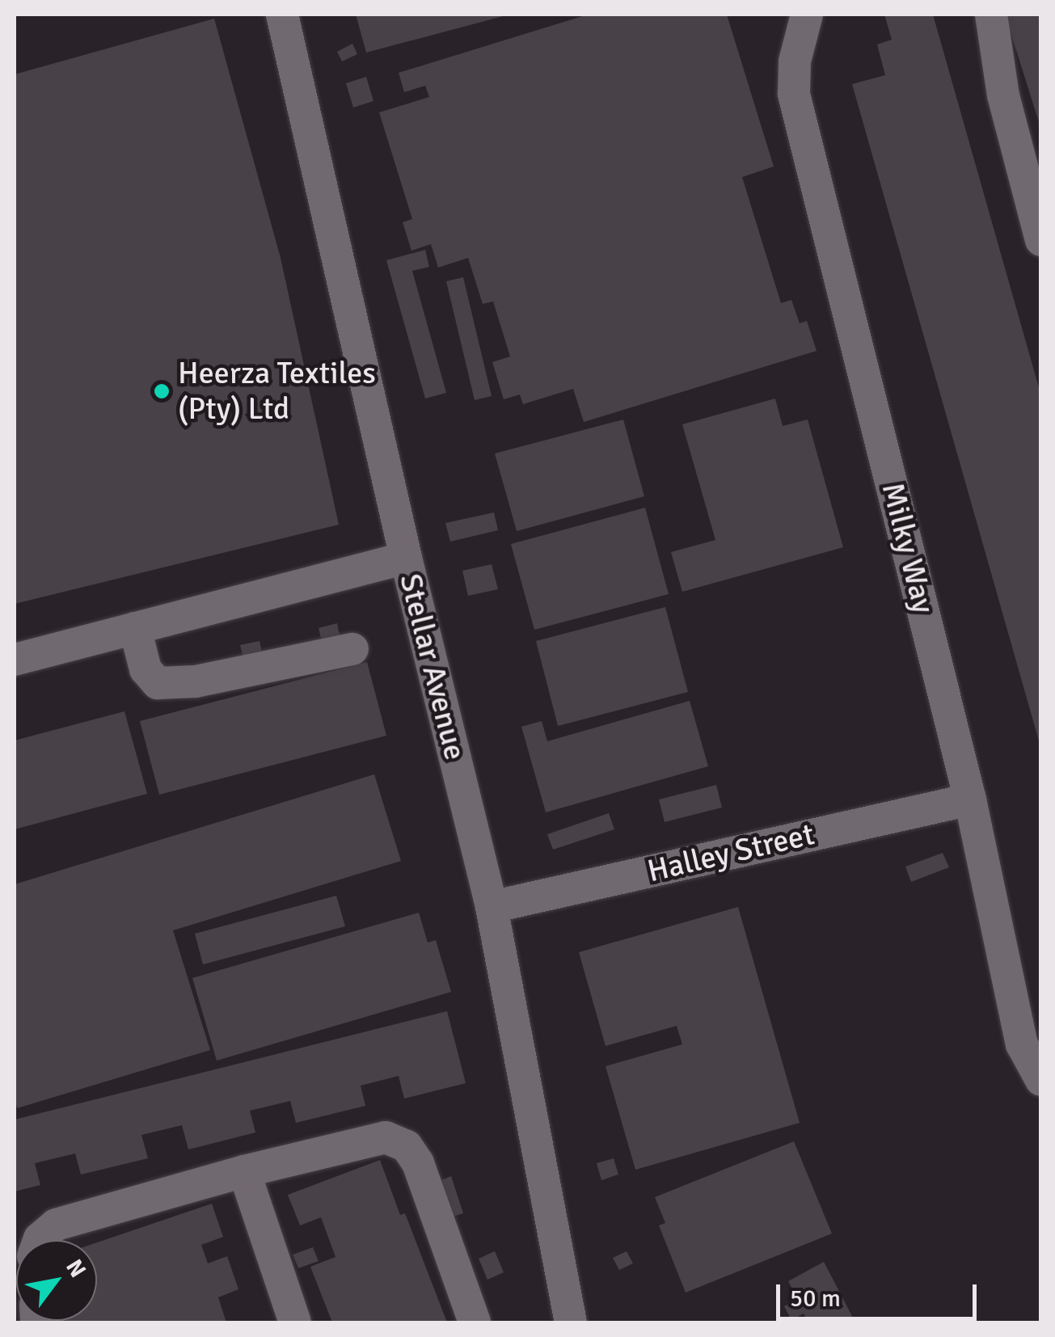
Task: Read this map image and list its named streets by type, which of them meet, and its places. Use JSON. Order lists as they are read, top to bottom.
{
  "streets": {
    "street": ["Milky Way", "Stellar Avenue", "Halley Street"]
  },
  "crossings": [
    ["Milky Way", "Halley Street"],
    ["Stellar Avenue", "Halley Street"]
  ],
  "places": ["Heerza Textiles (Pty) Ltd"],
  "scale_bar": "50 m",
  "north": "top right"
}
